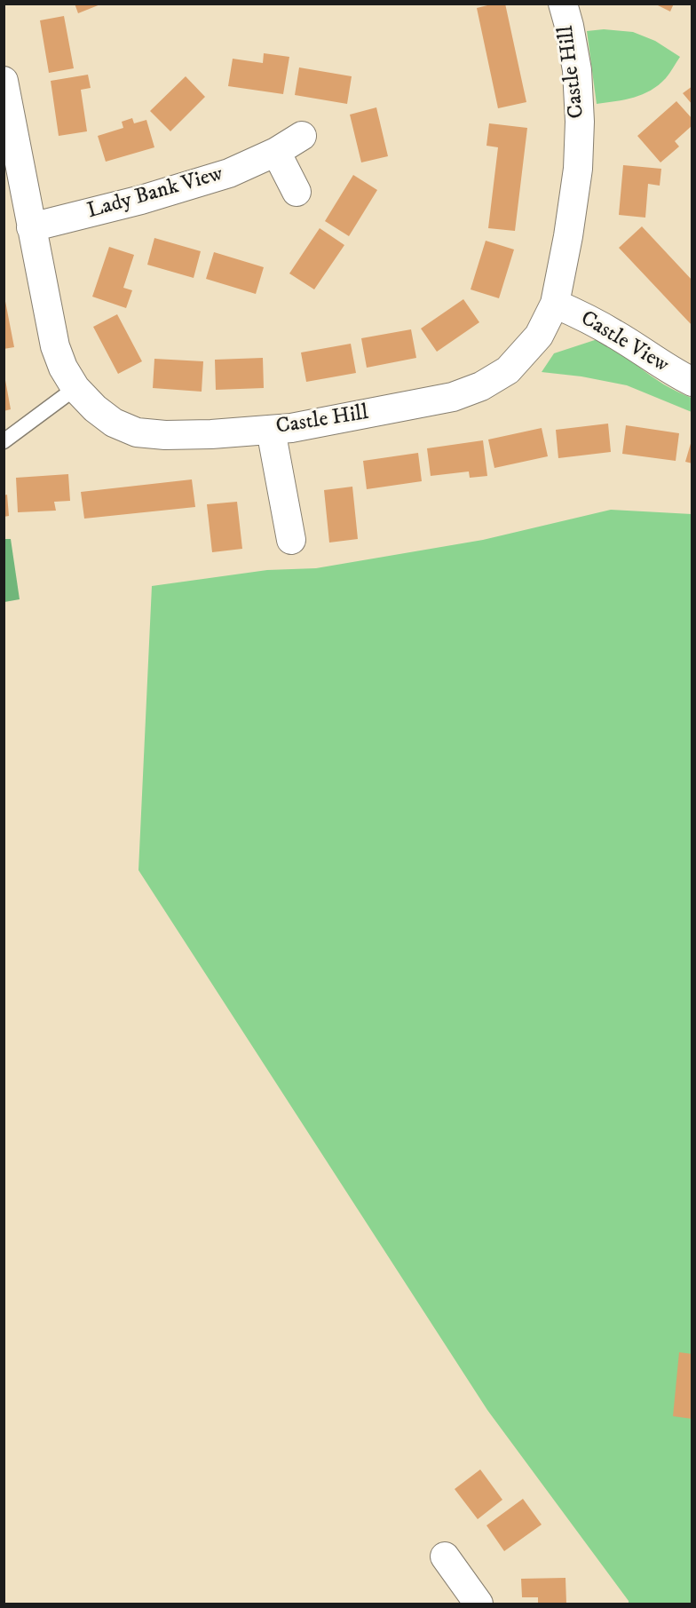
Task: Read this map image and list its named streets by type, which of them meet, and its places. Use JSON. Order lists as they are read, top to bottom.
{
  "streets": {
    "street": ["Castle Hill", "Lady Bank View", "Castle View"]
  },
  "crossings": [
    ["Castle Hill", "Lady Bank View"],
    ["Castle Hill", "Castle View"]
  ]
}
